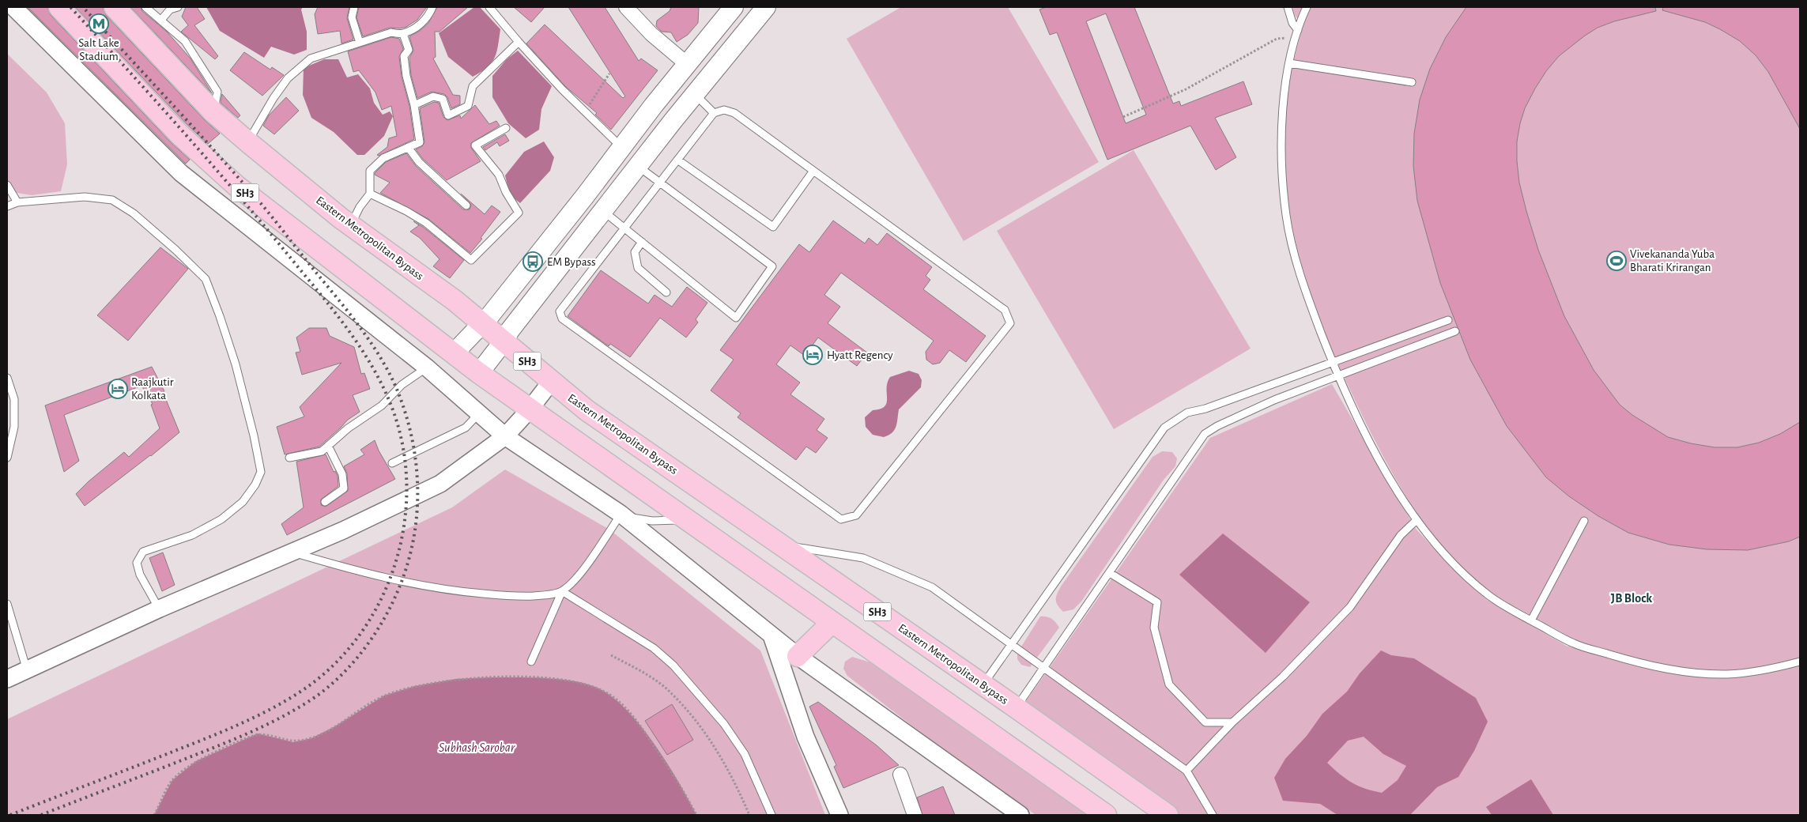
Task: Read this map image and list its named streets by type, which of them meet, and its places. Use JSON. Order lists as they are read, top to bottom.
{
  "streets": {
    "main road": ["SH3", "Eastern Metropolitan Bypass"]
  },
  "districts": ["JB Block"],
  "water": ["Subhash Sarobar"],
  "places": {
    "metro station": ["Salt Lake Stadium"],
    "sports": ["Vivekananda Yuba Bharati Krirangan"],
    "bus stop": ["EM Bypass"],
    "hotel": ["Hyatt Regency", "Raajkutir Kolkata"]
  }
}
